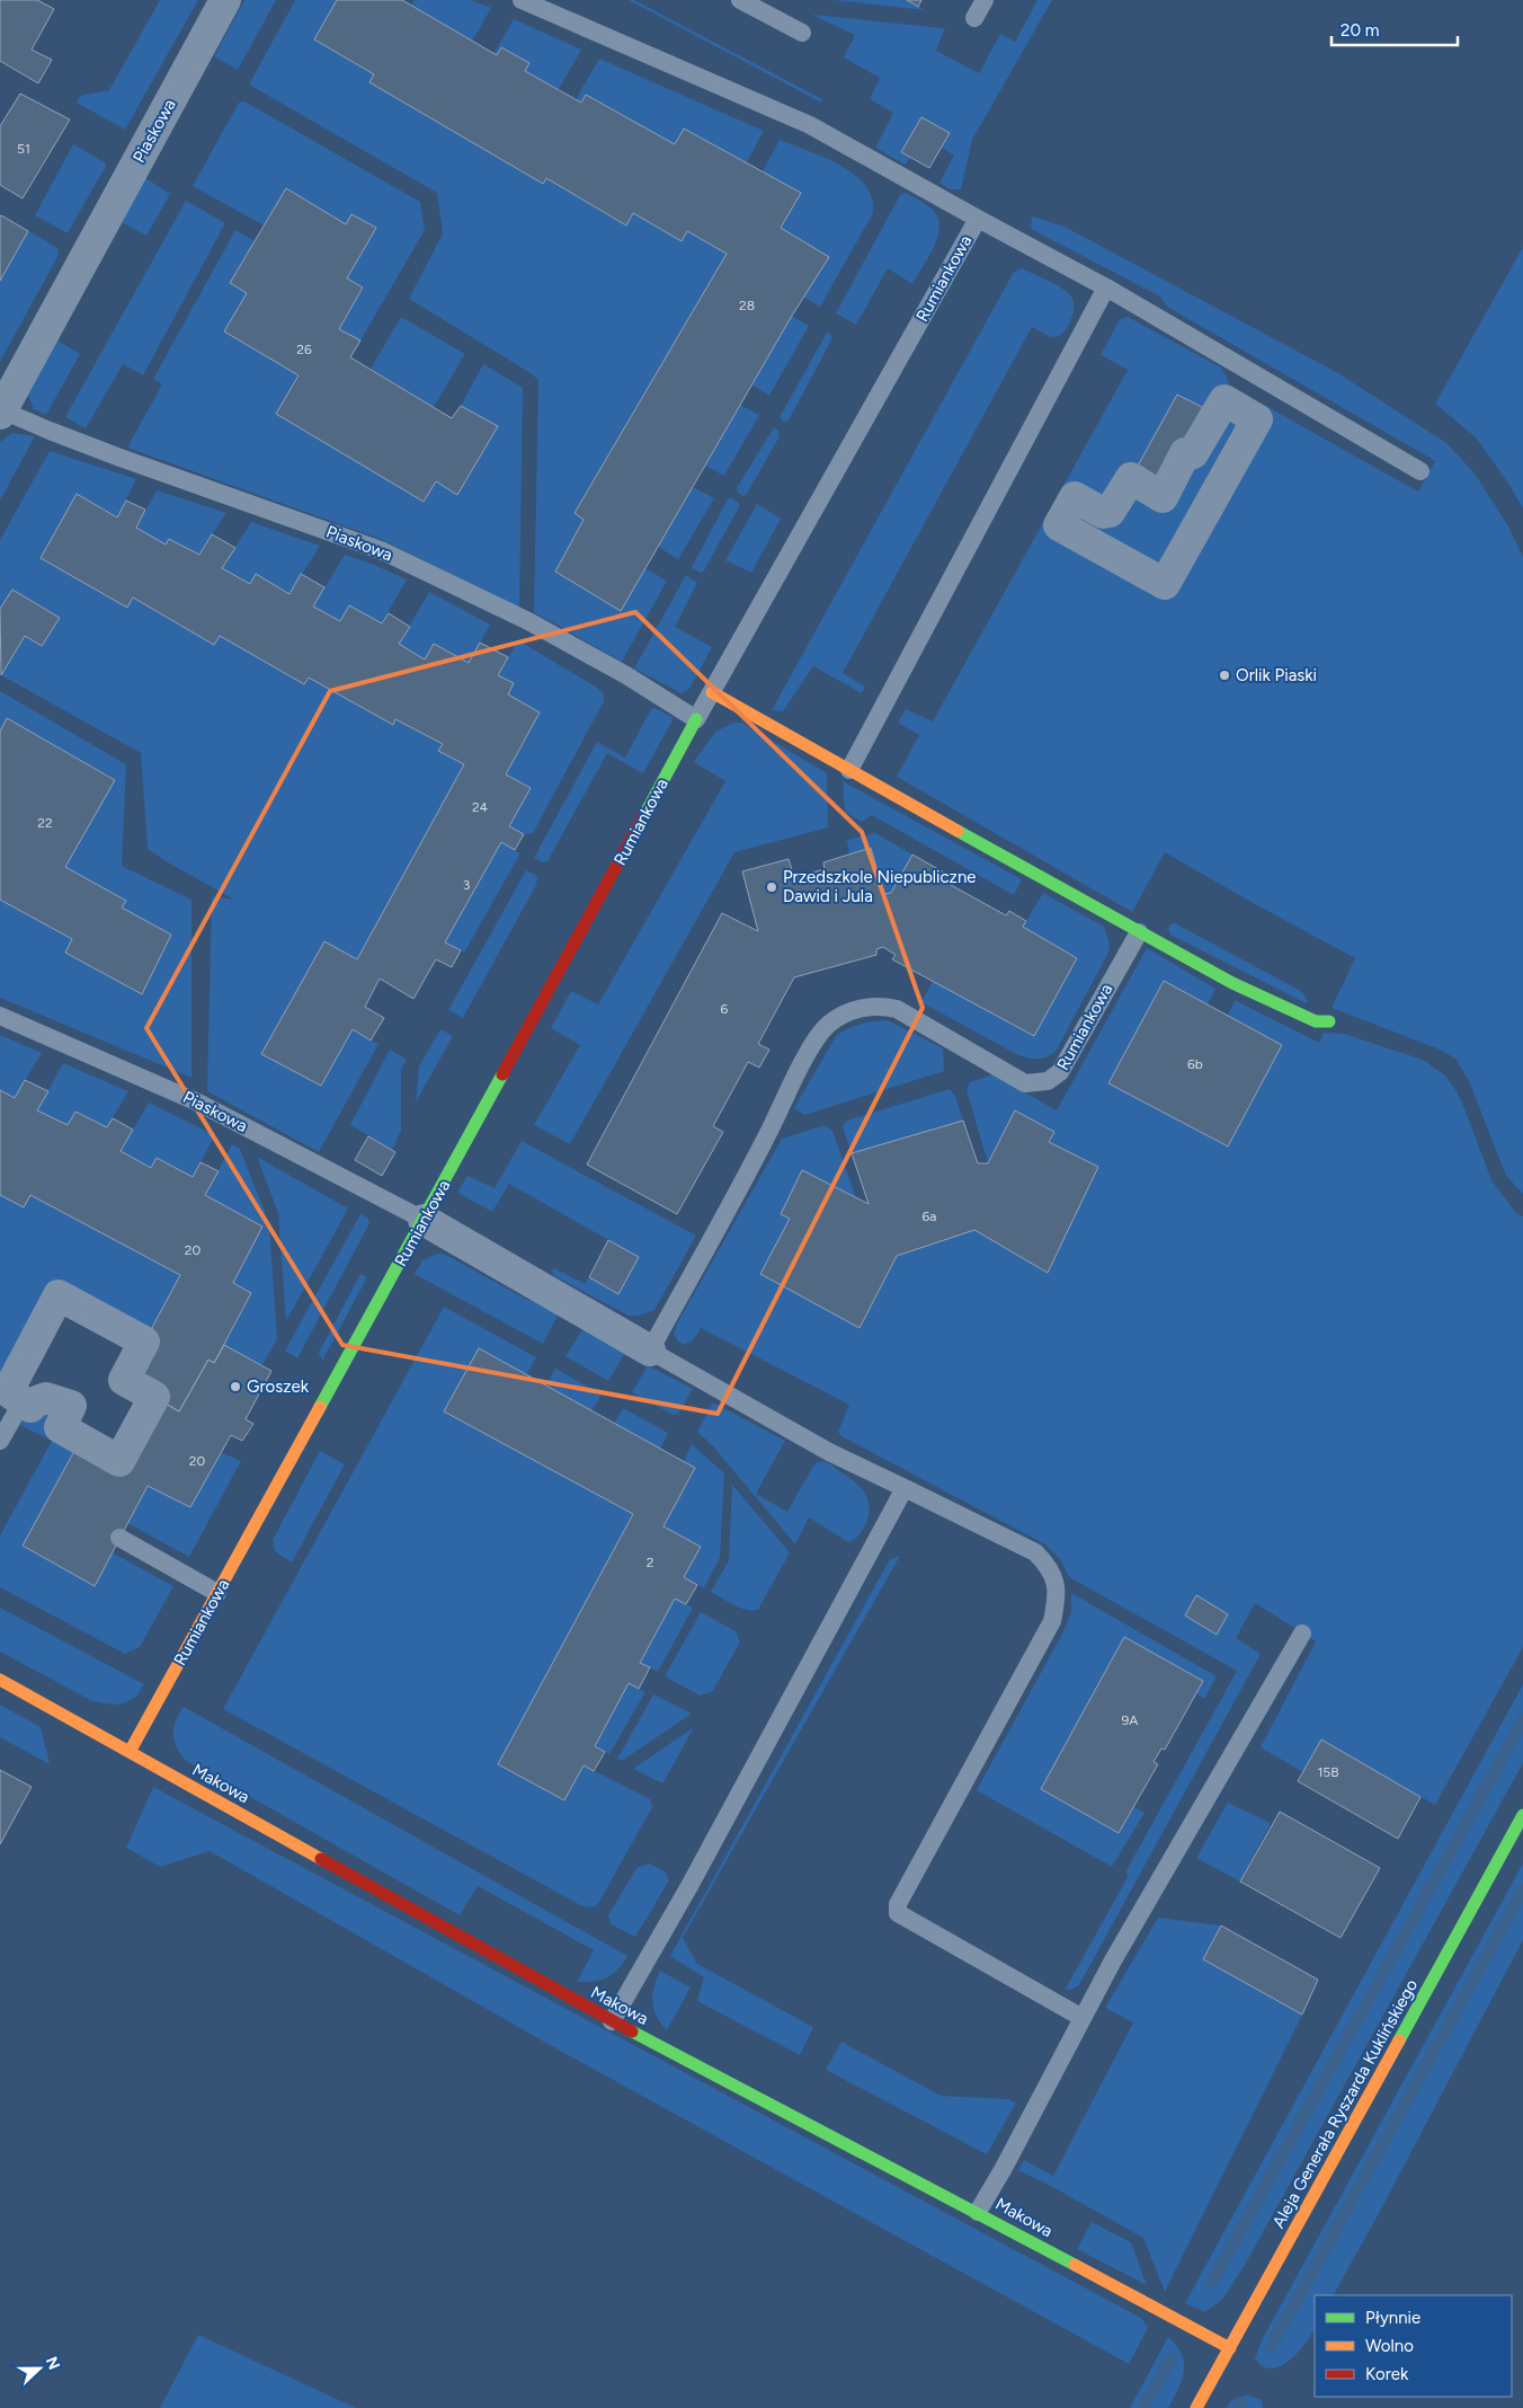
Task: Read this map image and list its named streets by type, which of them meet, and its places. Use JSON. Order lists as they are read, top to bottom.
{
  "streets": {
    "street": [
      "Piaskowa",
      "Rumiankowa",
      "Makowa",
      "Aleja Generała Ryszarda Kuklińskiego"
    ]
  },
  "crossings": [
    ["Piaskowa", "Rumiankowa"],
    ["Rumiankowa", "Makowa"],
    ["Makowa", "Aleja Generała Ryszarda Kuklińskiego"]
  ],
  "places": ["Orlik Piaski", "Przedszkole Niepubliczne Dawid i Jula", "Groszek"],
  "house_numbers": [
    "51",
    "28",
    "26",
    "24",
    "22",
    "3",
    "6",
    "6b",
    "6a",
    "20",
    "20",
    "2",
    "9A",
    "15B"
  ],
  "legend": ["Płynnie", "Wolno", "Korek"],
  "scale_bar": "20 m",
  "north": "right"
}
